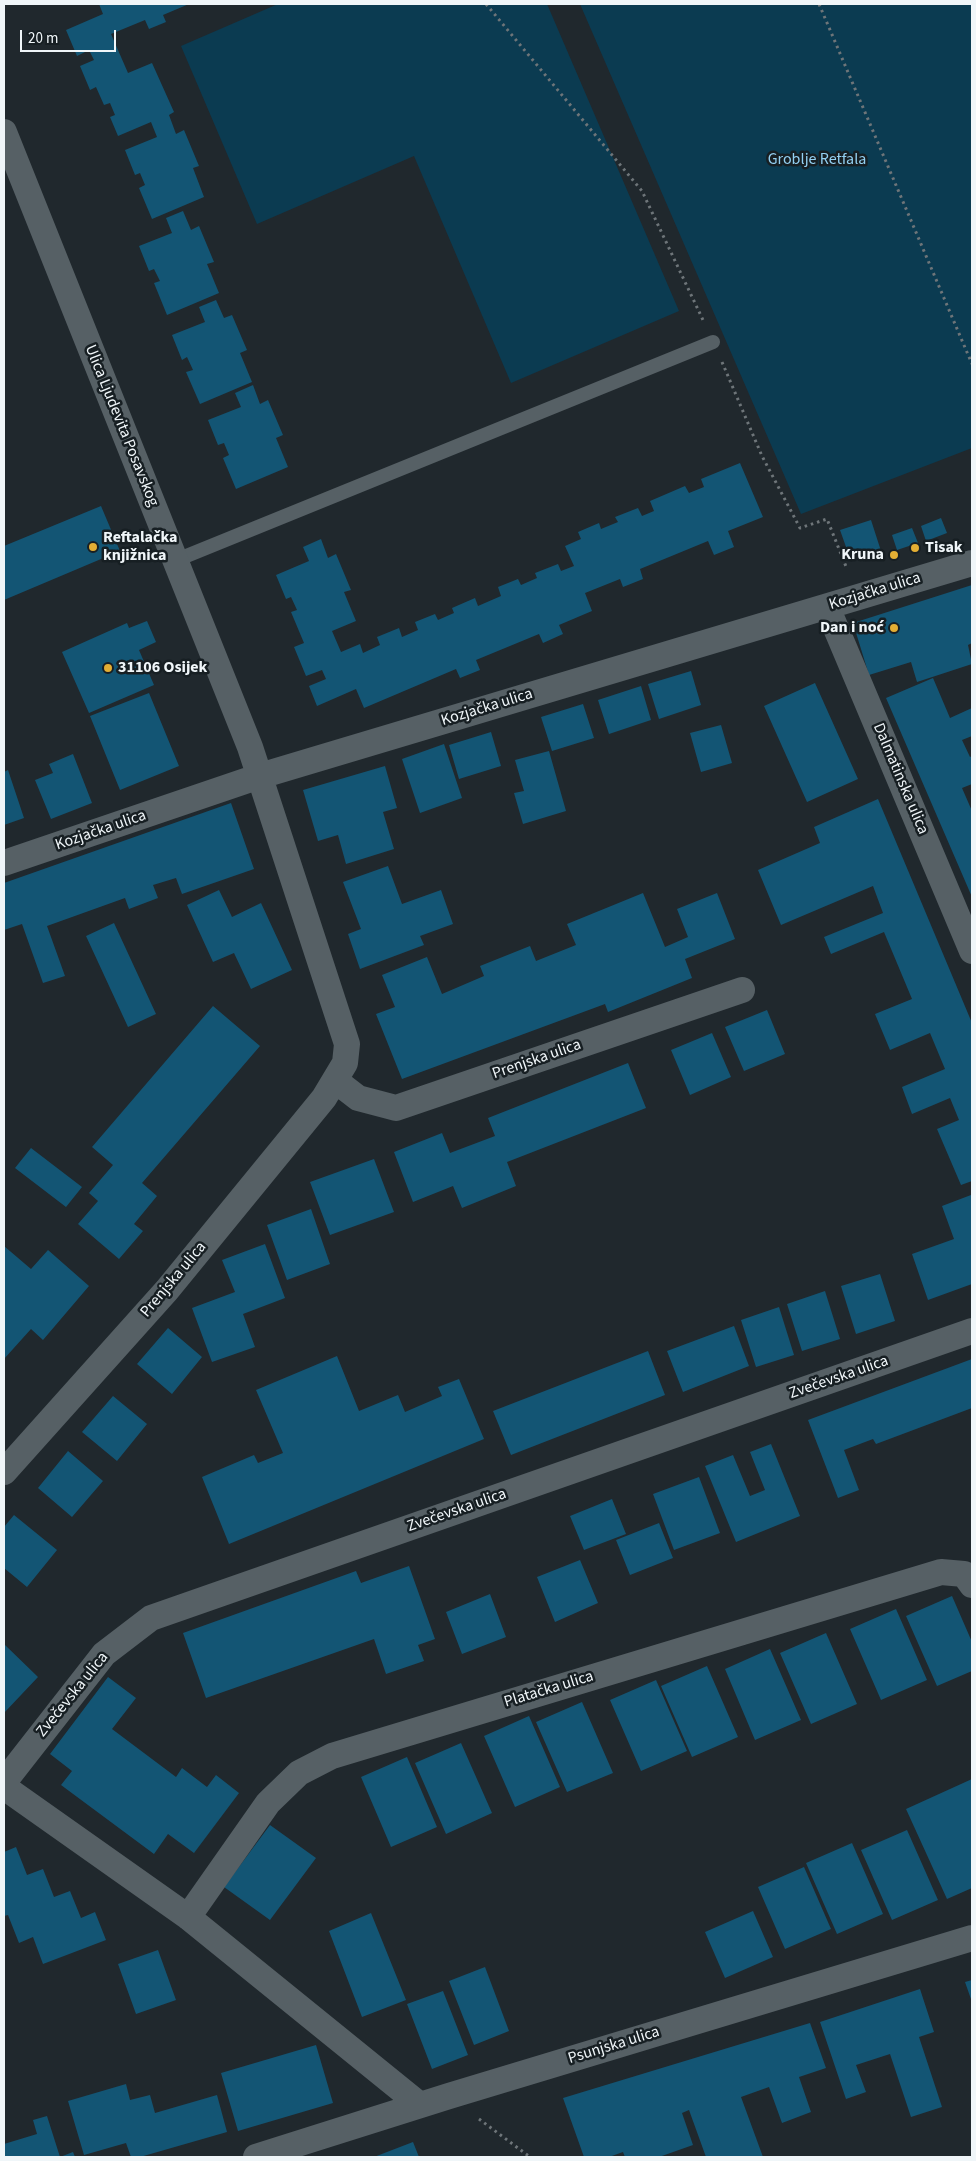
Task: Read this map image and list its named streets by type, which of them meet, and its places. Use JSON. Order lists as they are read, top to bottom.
{
  "streets": {
    "street": [
      "Ulica Ljudevita Posavskog",
      "Kozjačka ulica",
      "Dalmatinska ulica",
      "Prenjska ulica",
      "Zvečevska ulica",
      "Platačka ulica",
      "Psunjska ulica"
    ]
  },
  "crossings": [
    ["Ulica Ljudevita Posavskog", "Kozjačka ulica"],
    ["Ulica Ljudevita Posavskog", "Prenjska ulica"],
    ["Kozjačka ulica", "Dalmatinska ulica"],
    ["Kozjačka ulica", "Prenjska ulica"]
  ],
  "parks": ["Groblje Retfala"],
  "places": [
    "Reftalačka knjižnica",
    "Tisak",
    "Kruna",
    "Dan i noć",
    "31106 Osijek"
  ],
  "scale_bar": "20 m"
}
